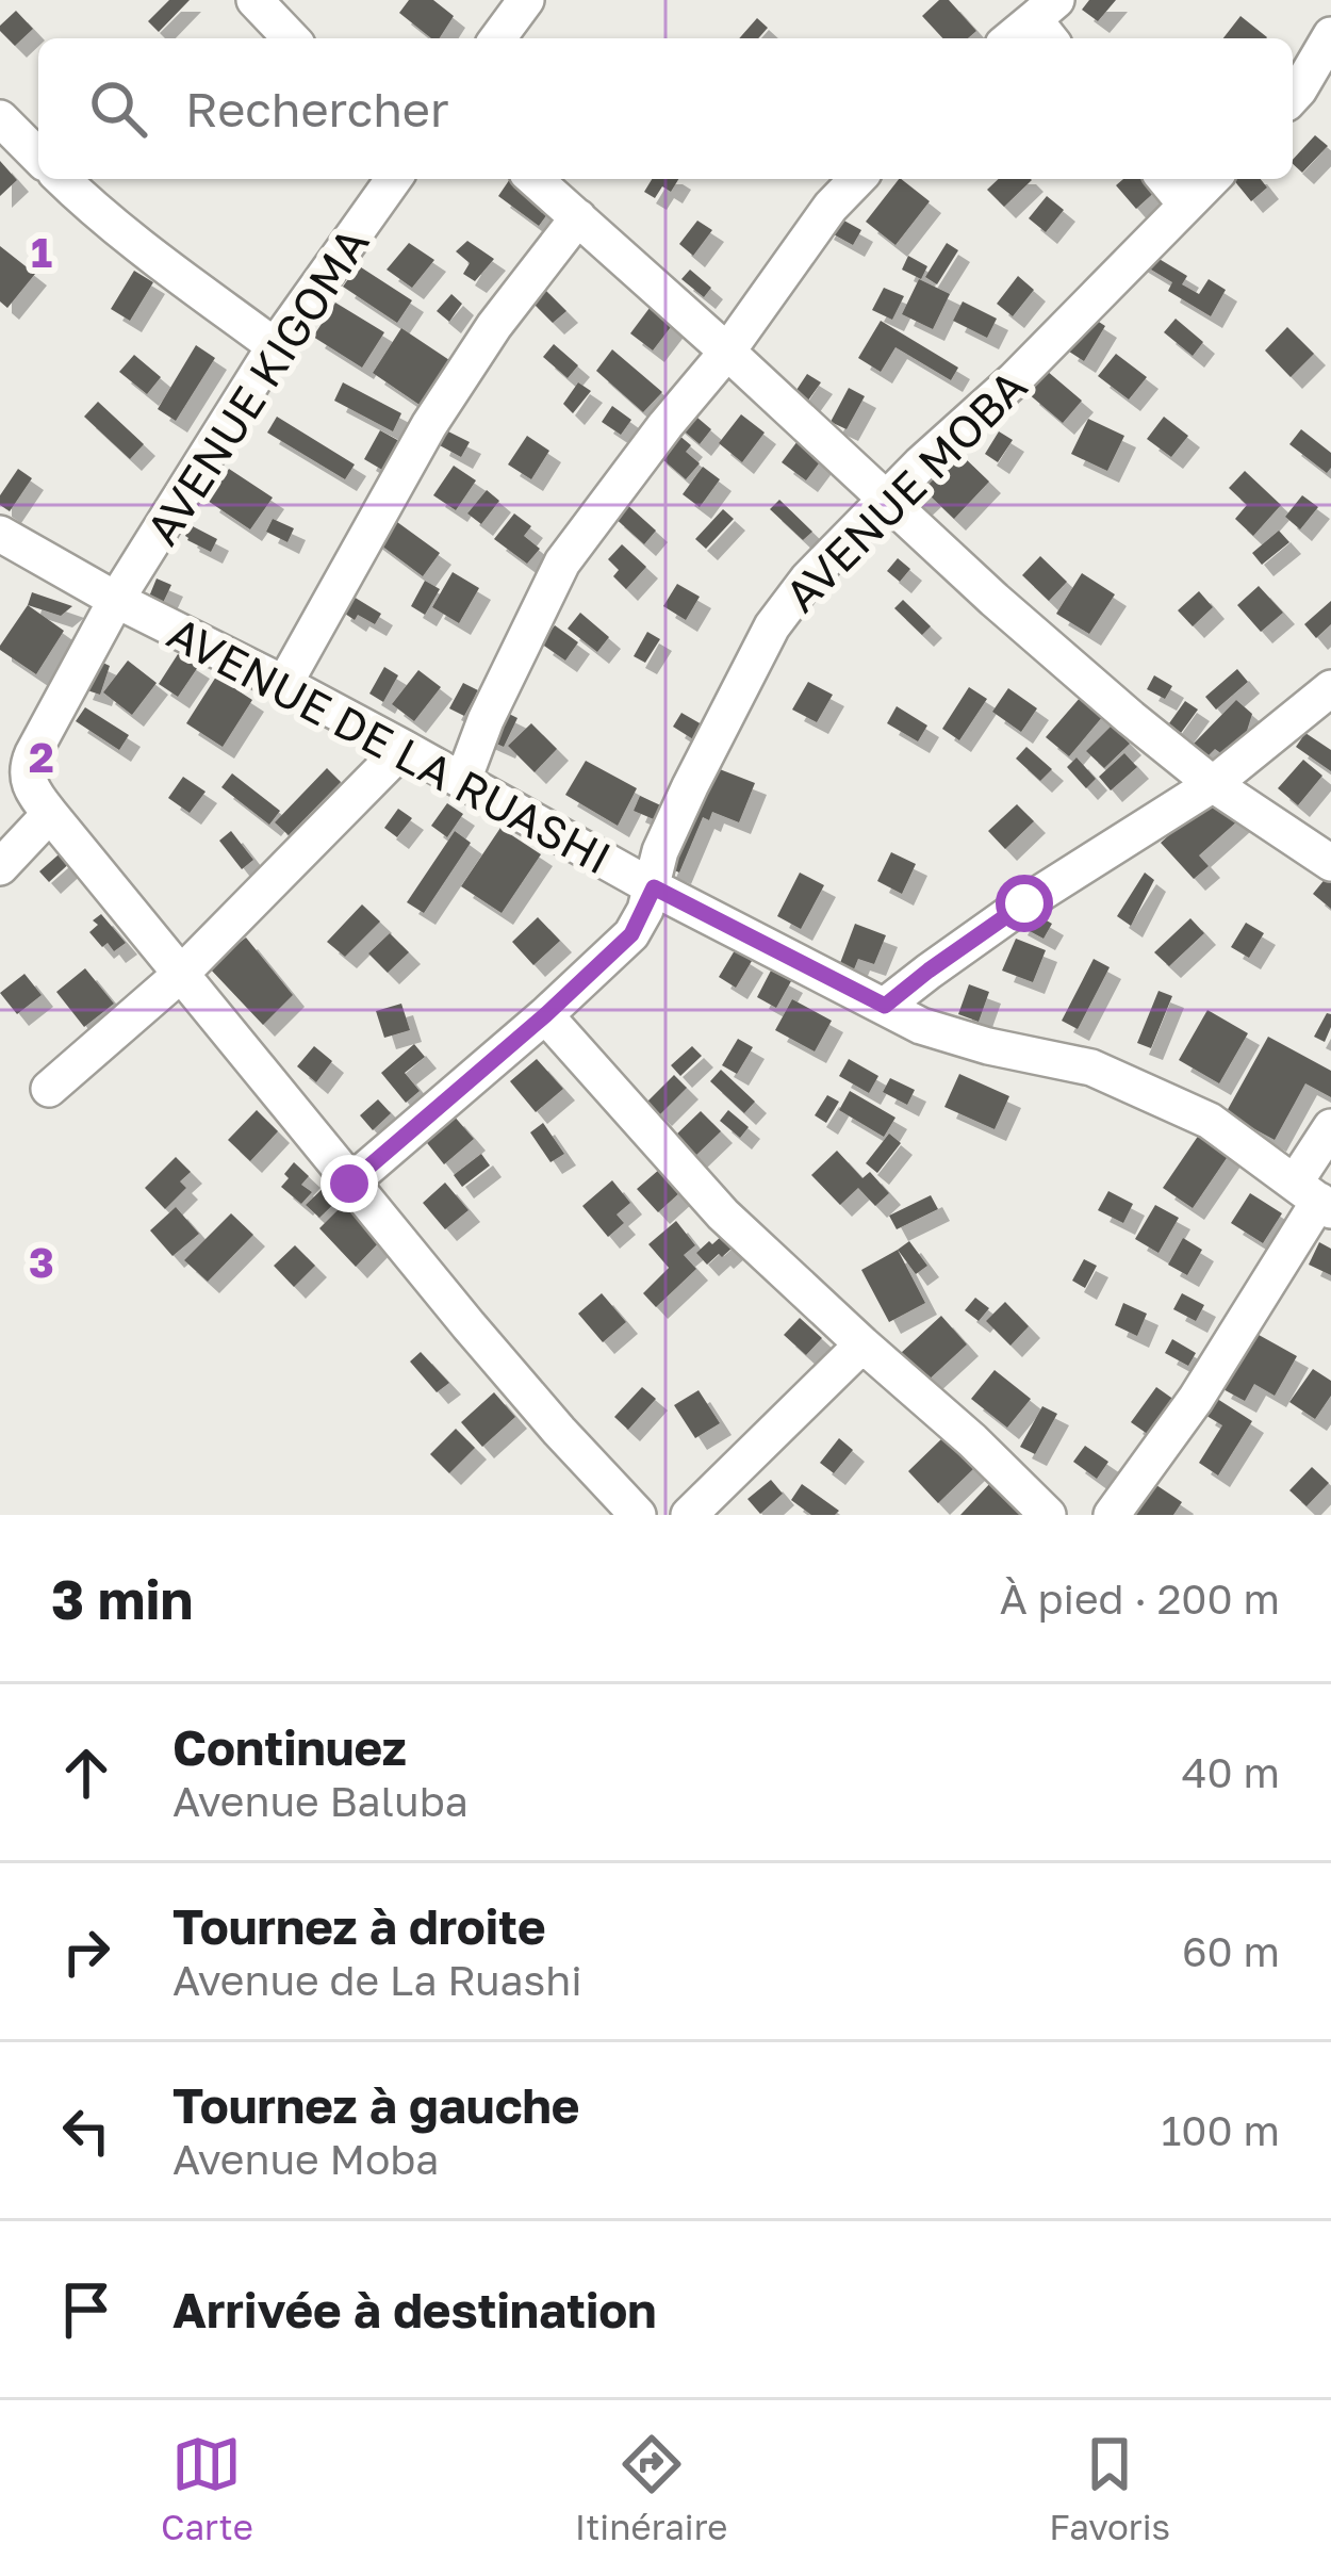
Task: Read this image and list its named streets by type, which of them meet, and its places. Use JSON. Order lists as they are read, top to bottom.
{
  "streets": {
    "street": ["AVENUE KIGOMA", "AVENUE MOBA", "AVENUE DE LA RUASHI"]
  },
  "crossings": [
    ["AVENUE KIGOMA", "AVENUE DE LA RUASHI"],
    ["AVENUE MOBA", "AVENUE DE LA RUASHI"]
  ],
  "page": {
    "search": "Rechercher",
    "heading": ["3 min", "À pied · 200 m"],
    "list": [
      ["Continuez", "Avenue Baluba", "40 m"],
      ["Tournez à droite", "Avenue de La Ruashi", "60 m"],
      ["Tournez à gauche", "Avenue Moba", "100 m"],
      "Arrivée à destination"
    ],
    "nav": ["Carte", "Itinéraire", "Favoris"]
  },
  "grid": {
    "rows": ["1", "2", "3"]
  }
}
